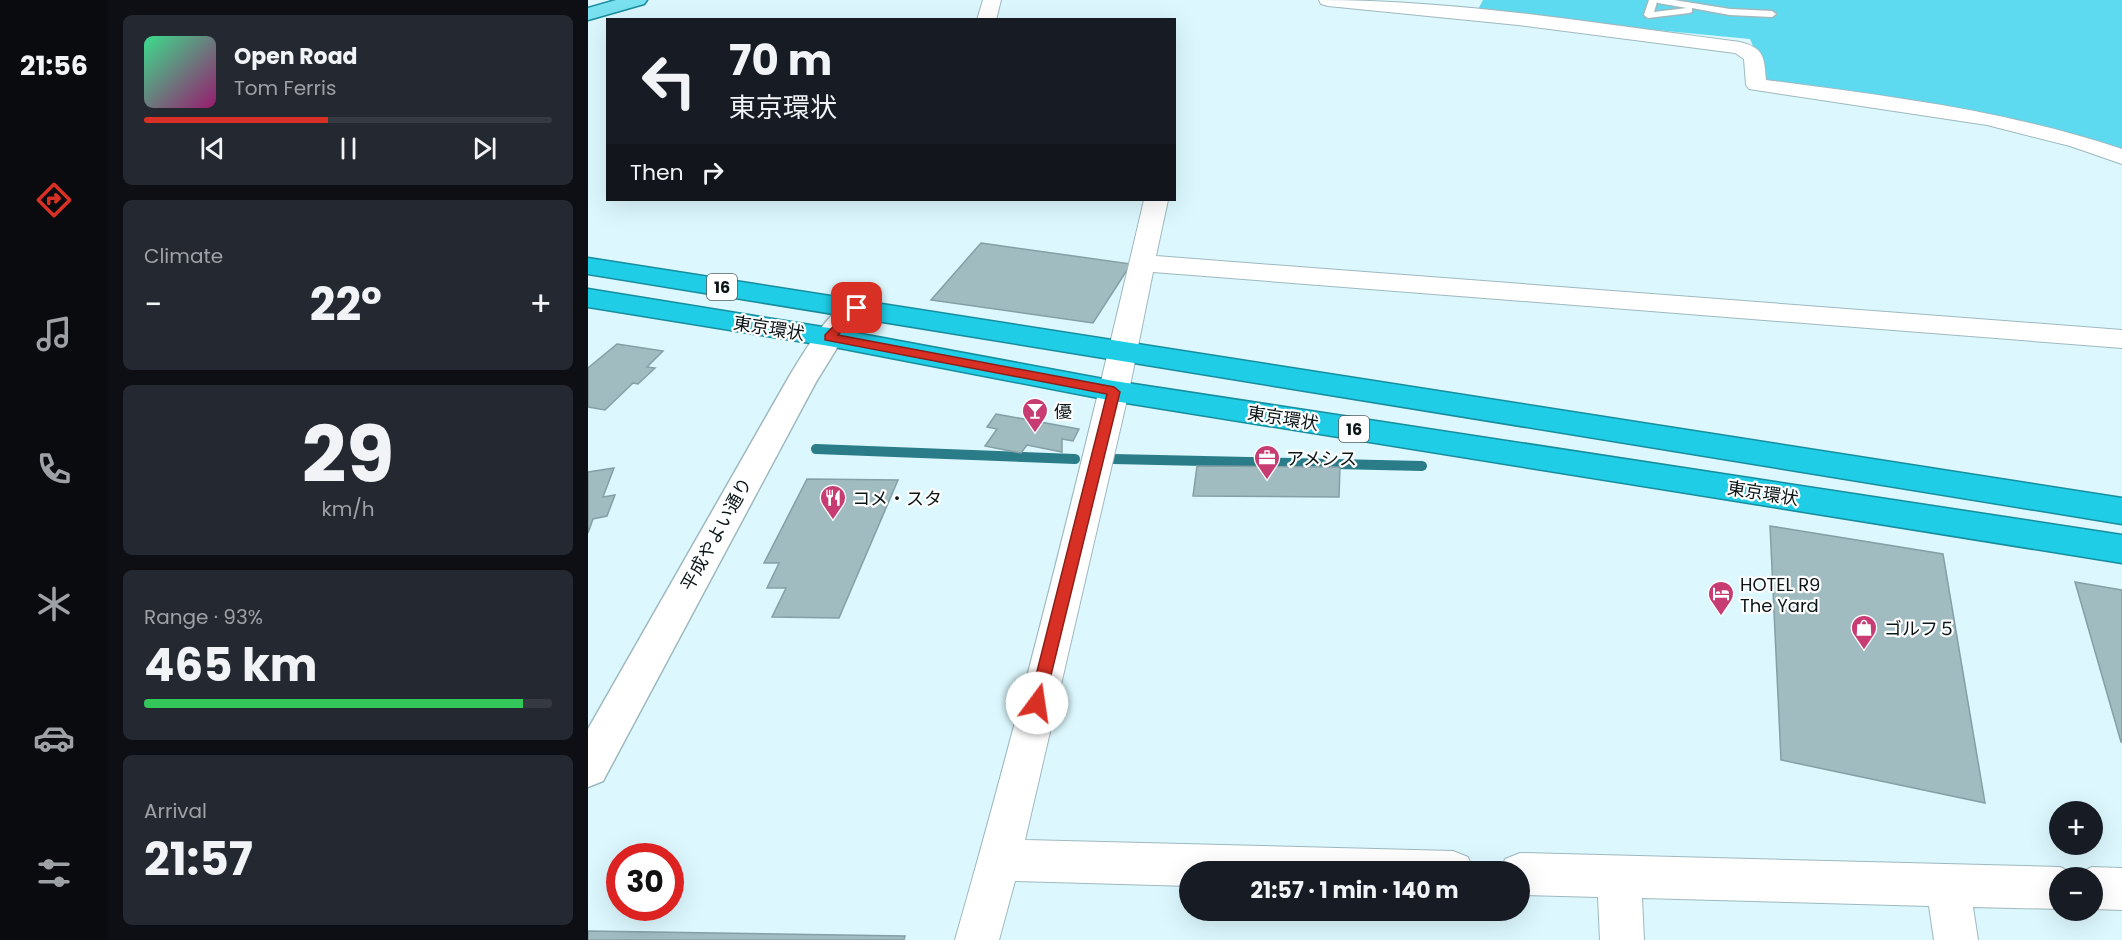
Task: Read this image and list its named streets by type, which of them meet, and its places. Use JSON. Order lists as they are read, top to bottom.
{
  "streets": {
    "highway": ["16", "東京環状"],
    "street": ["平成やよい通り"]
  },
  "crossings": [
    ["東京環状", "平成やよい通り"]
  ],
  "places": {
    "bar": ["優"],
    "office": ["アメシス"],
    "restaurant": ["コメ・スタ"],
    "hotel": ["HOTEL R9 The Yard"],
    "shop": ["ゴルフ５"]
  },
  "page": {
    "tabs": "21:56",
    "turn": ["70 m", "東京環状"],
    "song": ["Open Road", "Tom Ferris"],
    "then": "Then",
    "tile": [
      "Climate",
      ["29", "km/h"],
      ["Range · 93%", "465 km"],
      ["Arrival", "21:57"]
    ],
    "heat": ["−", "22°", "+"],
    "map_buttons": ["+", "−"],
    "limit": "30",
    "trip": "21:57 · 1 min · 140 m"
  }
}
